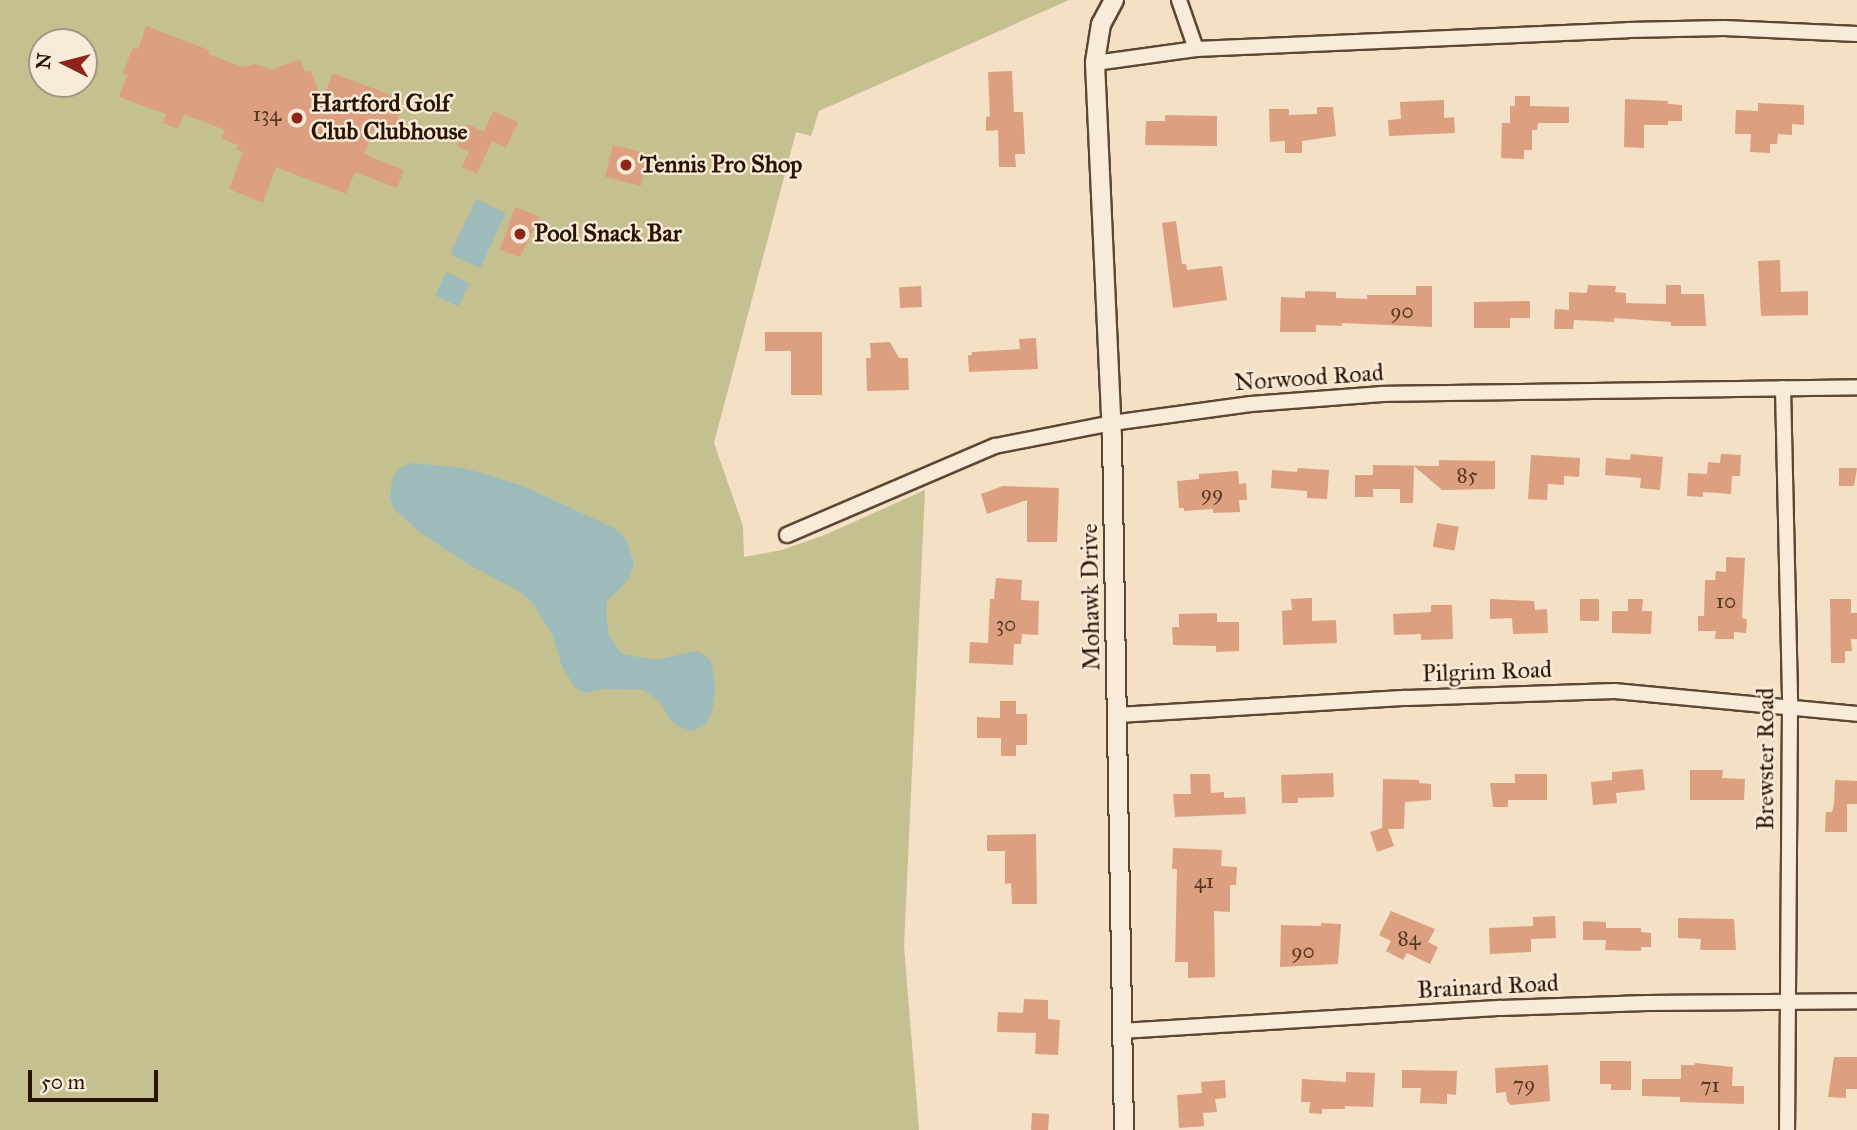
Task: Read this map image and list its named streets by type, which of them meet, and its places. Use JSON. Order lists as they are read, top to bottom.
{
  "streets": {
    "street": [
      "Norwood Road",
      "Mohawk Drive",
      "Pilgrim Road",
      "Brewster Road",
      "Brainard Road"
    ]
  },
  "crossings": [
    ["Norwood Road", "Mohawk Drive"],
    ["Norwood Road", "Brewster Road"],
    ["Mohawk Drive", "Pilgrim Road"],
    ["Mohawk Drive", "Brainard Road"],
    ["Pilgrim Road", "Brewster Road"],
    ["Brewster Road", "Brainard Road"]
  ],
  "places": ["Hartford Golf Club Clubhouse", "Tennis Pro Shop", "Pool Snack Bar"],
  "house_numbers": [
    "134",
    "90",
    "85",
    "99",
    "10",
    "30",
    "41",
    "84",
    "90",
    "79",
    "71"
  ],
  "scale_bar": "50 m",
  "north": "left"
}
